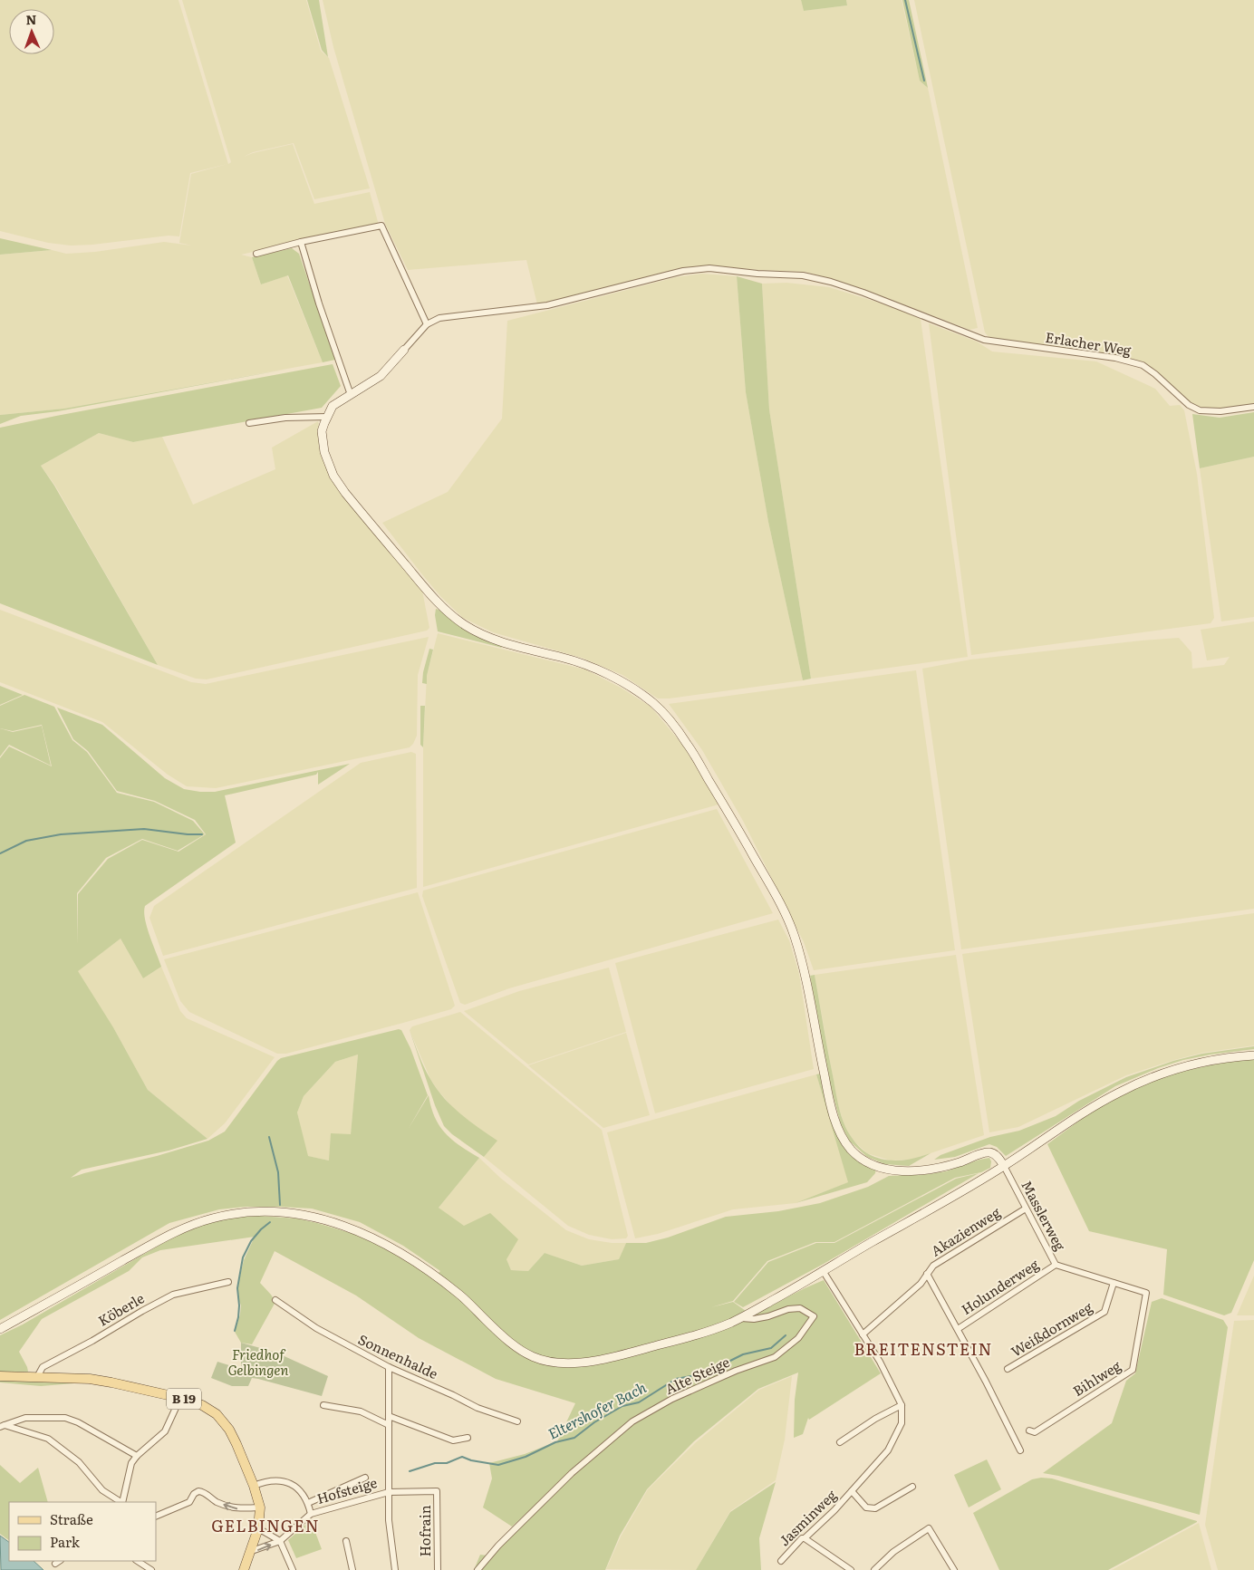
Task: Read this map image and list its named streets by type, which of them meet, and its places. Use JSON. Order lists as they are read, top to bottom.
{
  "streets": {
    "main road": ["B 19"],
    "street": [
      "Erlacher Weg",
      "Masslerweg",
      "Akazienweg",
      "Holunderweg",
      "Köberle",
      "Weißdornweg",
      "Sonnenhalde",
      "Alte Steige",
      "Bihlweg",
      "Hofsteige",
      "Jasminweg",
      "Hofrain"
    ]
  },
  "crossings": [
    ["Masslerweg", "Akazienweg"],
    ["Masslerweg", "Holunderweg"],
    ["Masslerweg", "Weißdornweg"],
    ["Masslerweg", "Bihlweg"],
    ["Köberle", "B 19"],
    ["B 19", "Hofsteige"],
    ["Hofsteige", "Hofrain"]
  ],
  "districts": ["BREITENSTEIN", "GELBINGEN"],
  "water": ["Eltershofer Bach"],
  "parks": ["Friedhof Gelbingen"],
  "legend": ["Straße", "Park"],
  "north": "top"
}
